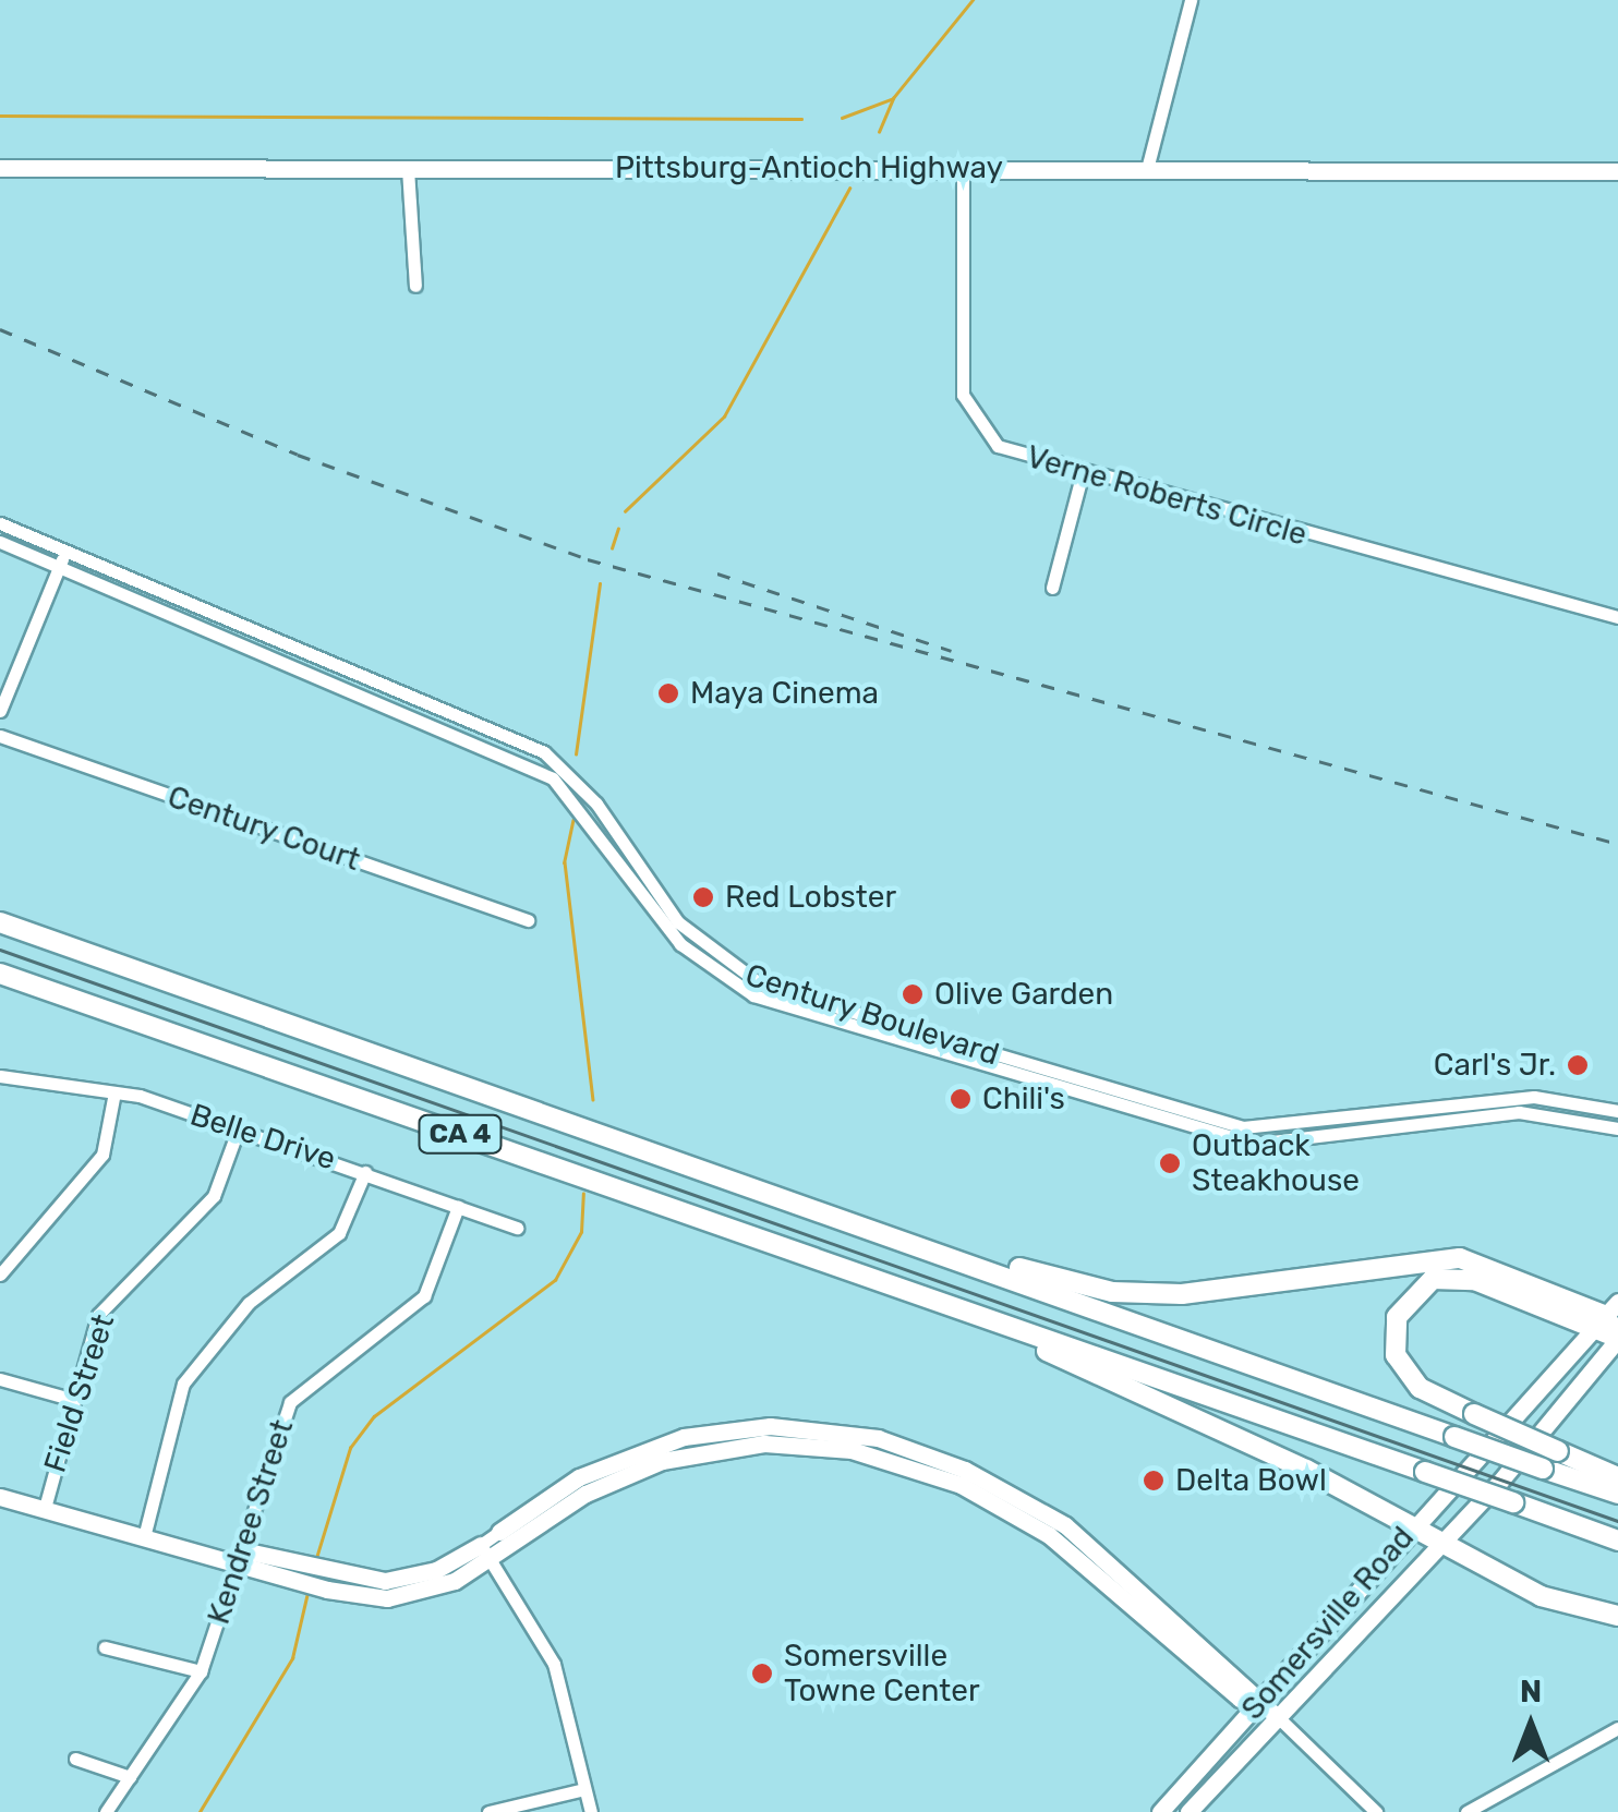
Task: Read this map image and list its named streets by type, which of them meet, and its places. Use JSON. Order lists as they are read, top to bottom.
{
  "streets": {
    "highway": ["CA 4"],
    "main road": ["Pittsburg-Antioch Highway", "Somersville Road"],
    "street": [
      "Verne Roberts Circle",
      "Century Court",
      "Century Boulevard",
      "Belle Drive",
      "Field Street",
      "Kendree Street"
    ]
  },
  "crossings": [
    ["Pittsburg-Antioch Highway", "Verne Roberts Circle"],
    ["Belle Drive", "Field Street"],
    ["Belle Drive", "Kendree Street"]
  ],
  "places": [
    "Maya Cinema",
    "Red Lobster",
    "Olive Garden",
    "Carl's Jr.",
    "Chili's",
    "Outback Steakhouse",
    "Delta Bowl",
    "Somersville Towne Center"
  ],
  "north": "top"
}
